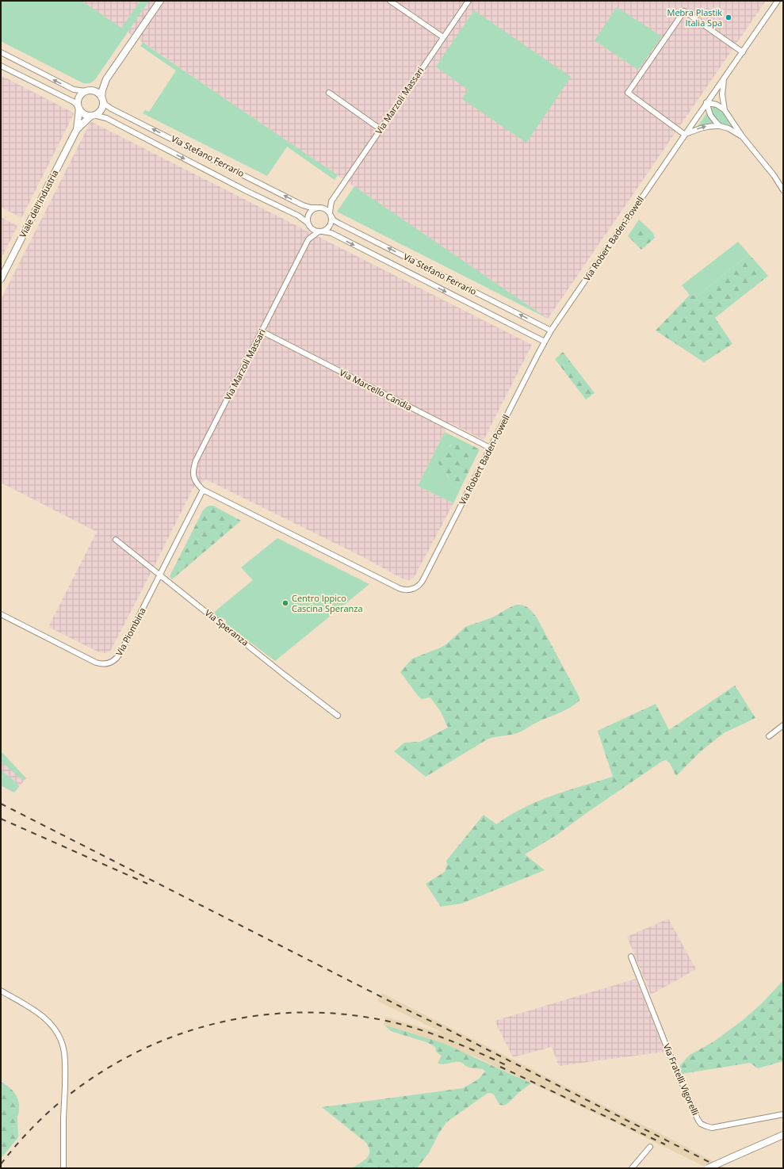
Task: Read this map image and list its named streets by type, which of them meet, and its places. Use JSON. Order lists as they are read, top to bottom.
{
  "streets": {
    "street": [
      "Via Marzoli Massari",
      "Via Stefano Ferrario",
      "Viale dell'Industria",
      "Via Robert Baden-Powell",
      "Via Marcello Candia",
      "Via Speranza",
      "Via Piombina",
      "Via Fratelli Vigorelli"
    ]
  },
  "crossings": [
    ["Via Marzoli Massari", "Via Stefano Ferrario"],
    ["Via Marzoli Massari", "Via Robert Baden-Powell"],
    ["Via Marzoli Massari", "Via Marcello Candia"],
    ["Via Marzoli Massari", "Via Piombina"],
    ["Via Stefano Ferrario", "Via Robert Baden-Powell"],
    ["Via Robert Baden-Powell", "Via Marcello Candia"],
    ["Via Robert Baden-Powell", "Via Piombina"],
    ["Via Speranza", "Via Piombina"]
  ],
  "places": ["Mebra Plastik Italia Spa", "Centro Ippico Cascina Speranza"]
}
